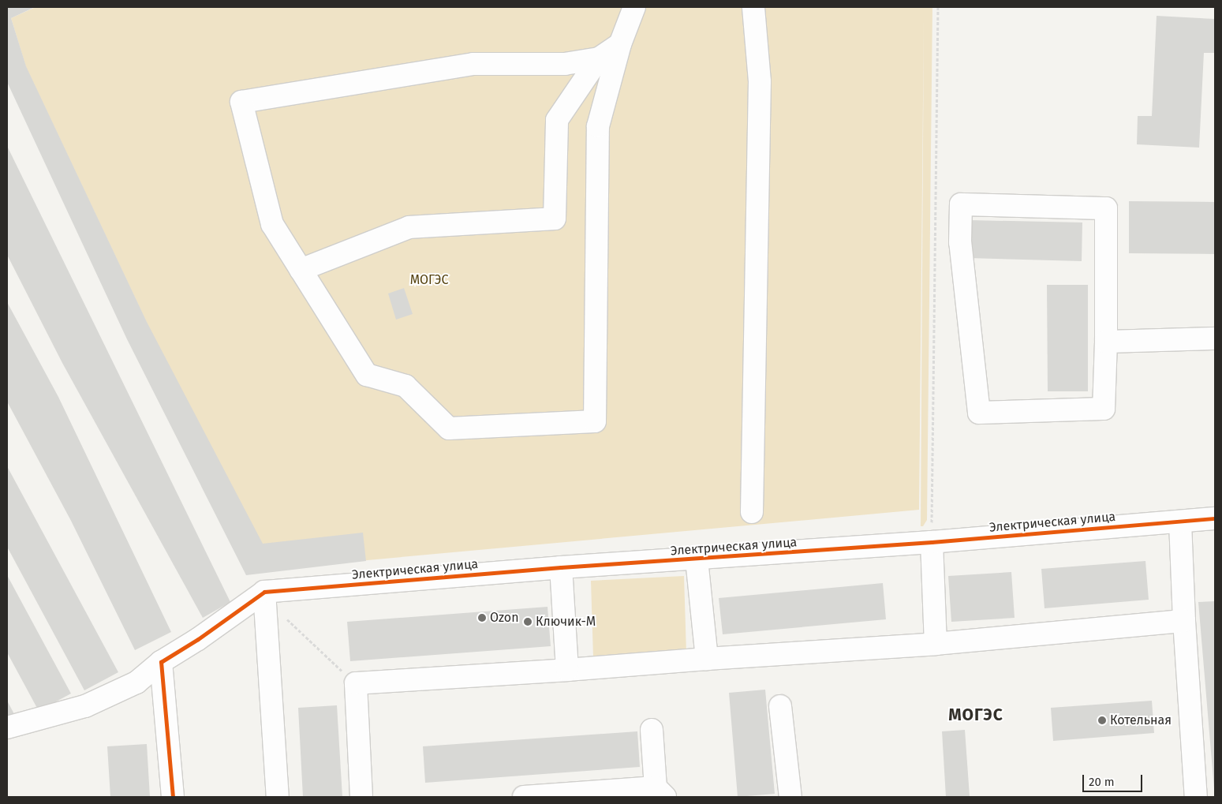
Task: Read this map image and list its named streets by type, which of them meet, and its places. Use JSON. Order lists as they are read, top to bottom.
{
  "streets": {
    "street": ["Электрическая улица"]
  },
  "districts": ["МОГЭС"],
  "parks": ["МОГЭС"],
  "places": ["Ozon", "Ключик-М", "Котельная"],
  "scale_bar": "20 m"
}
